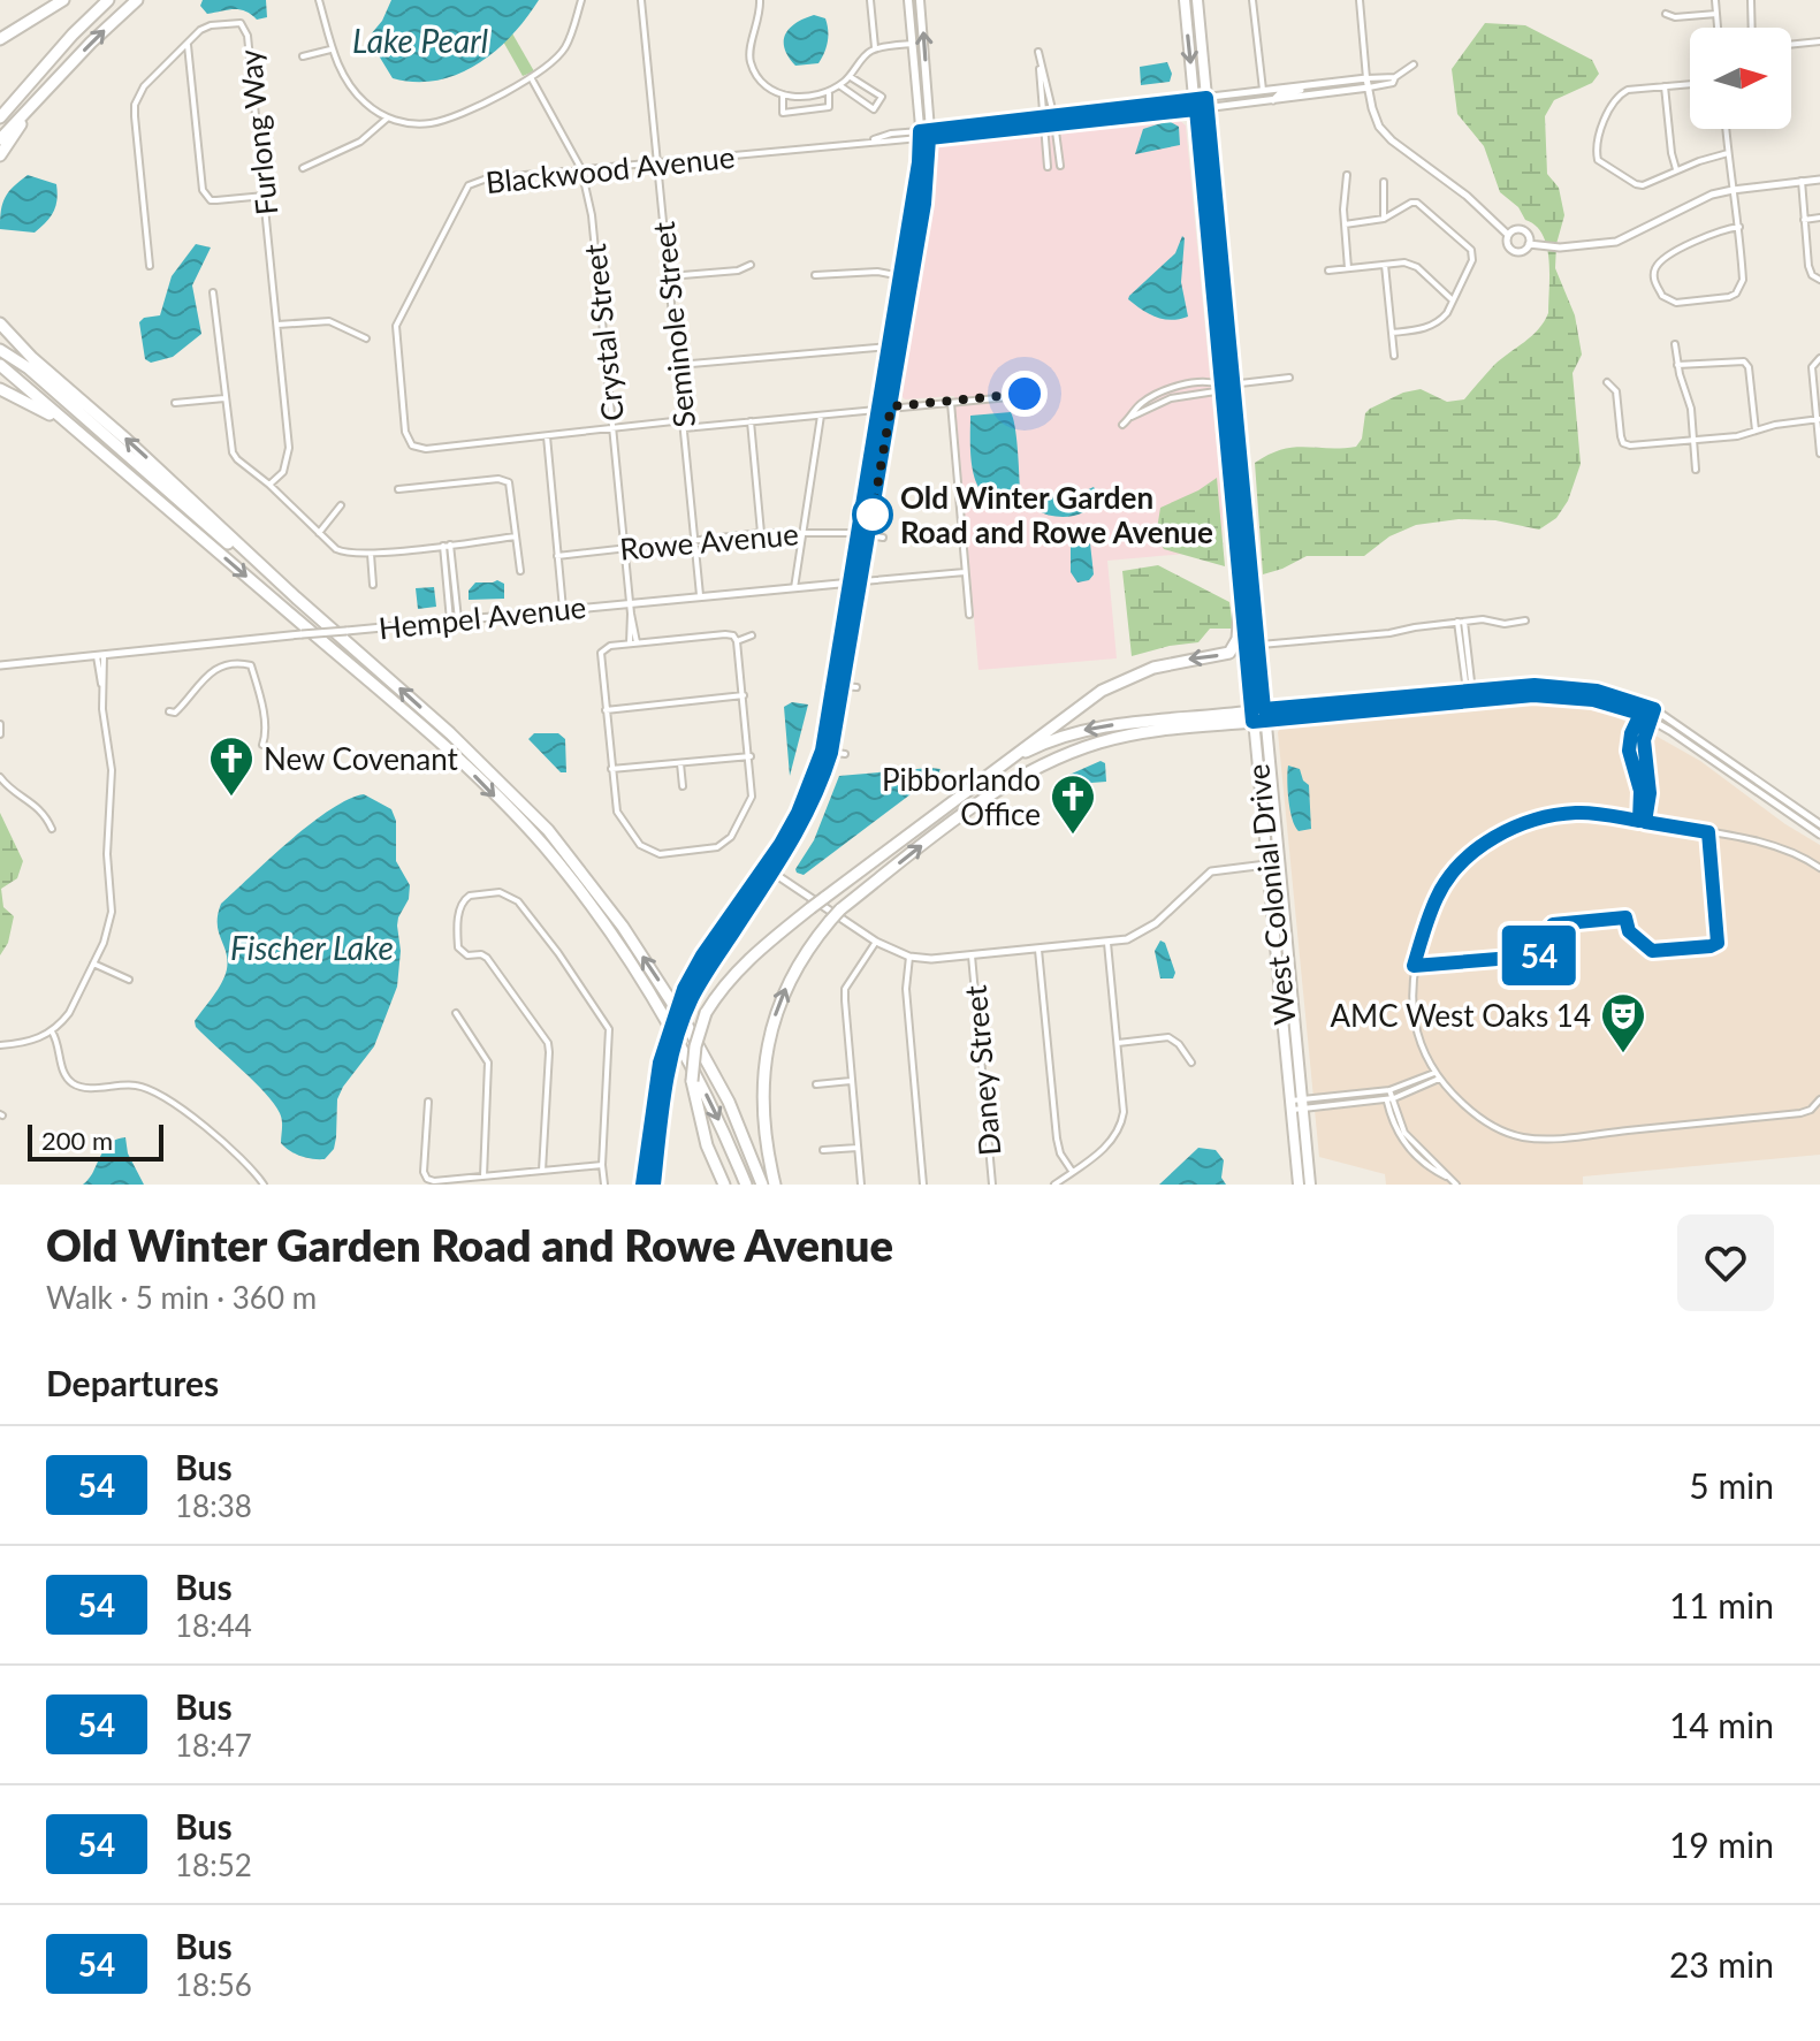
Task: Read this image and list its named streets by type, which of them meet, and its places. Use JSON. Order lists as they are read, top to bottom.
{
  "streets": {
    "highway": ["West Colonial Drive"],
    "street": [
      "Furlong Way",
      "Blackwood Avenue",
      "Seminole Street",
      "Crystal Street",
      "Rowe Avenue",
      "Hempel Avenue",
      "Daney Street"
    ]
  },
  "crossings": [
    ["Blackwood Avenue", "Seminole Street"],
    ["Blackwood Avenue", "Crystal Street"],
    ["Blackwood Avenue", "West Colonial Drive"],
    ["Seminole Street", "Rowe Avenue"],
    ["Seminole Street", "Hempel Avenue"],
    ["Crystal Street", "Rowe Avenue"],
    ["Crystal Street", "Hempel Avenue"]
  ],
  "water": ["Lake Pearl", "Fischer Lake"],
  "places": {
    "other": ["Old Winter Garden Road and Rowe Avenue"],
    "church": ["New Covenant", "Pibborlando Office"],
    "theatre": ["AMC West Oaks 14"]
  },
  "lines": ["bus line 54"],
  "scale_bar": "200 m",
  "north": "right",
  "page": {
    "on_map": "54",
    "scale": "200 m",
    "heading": [
      ["Old Winter Garden Road and Rowe Avenue", "Walk · 5 min · 360 m"],
      "Departures"
    ],
    "list": [
      {
        "mark": "54",
        "name": "Bus",
        "note": "18:38",
        "value": "5 min"
      },
      {
        "mark": "54",
        "name": "Bus",
        "note": "18:44",
        "value": "11 min"
      },
      {
        "mark": "54",
        "name": "Bus",
        "note": "18:47",
        "value": "14 min"
      },
      {
        "mark": "54",
        "name": "Bus",
        "note": "18:52",
        "value": "19 min"
      },
      {
        "mark": "54",
        "name": "Bus",
        "note": "18:56",
        "value": "23 min"
      }
    ]
  }
}
